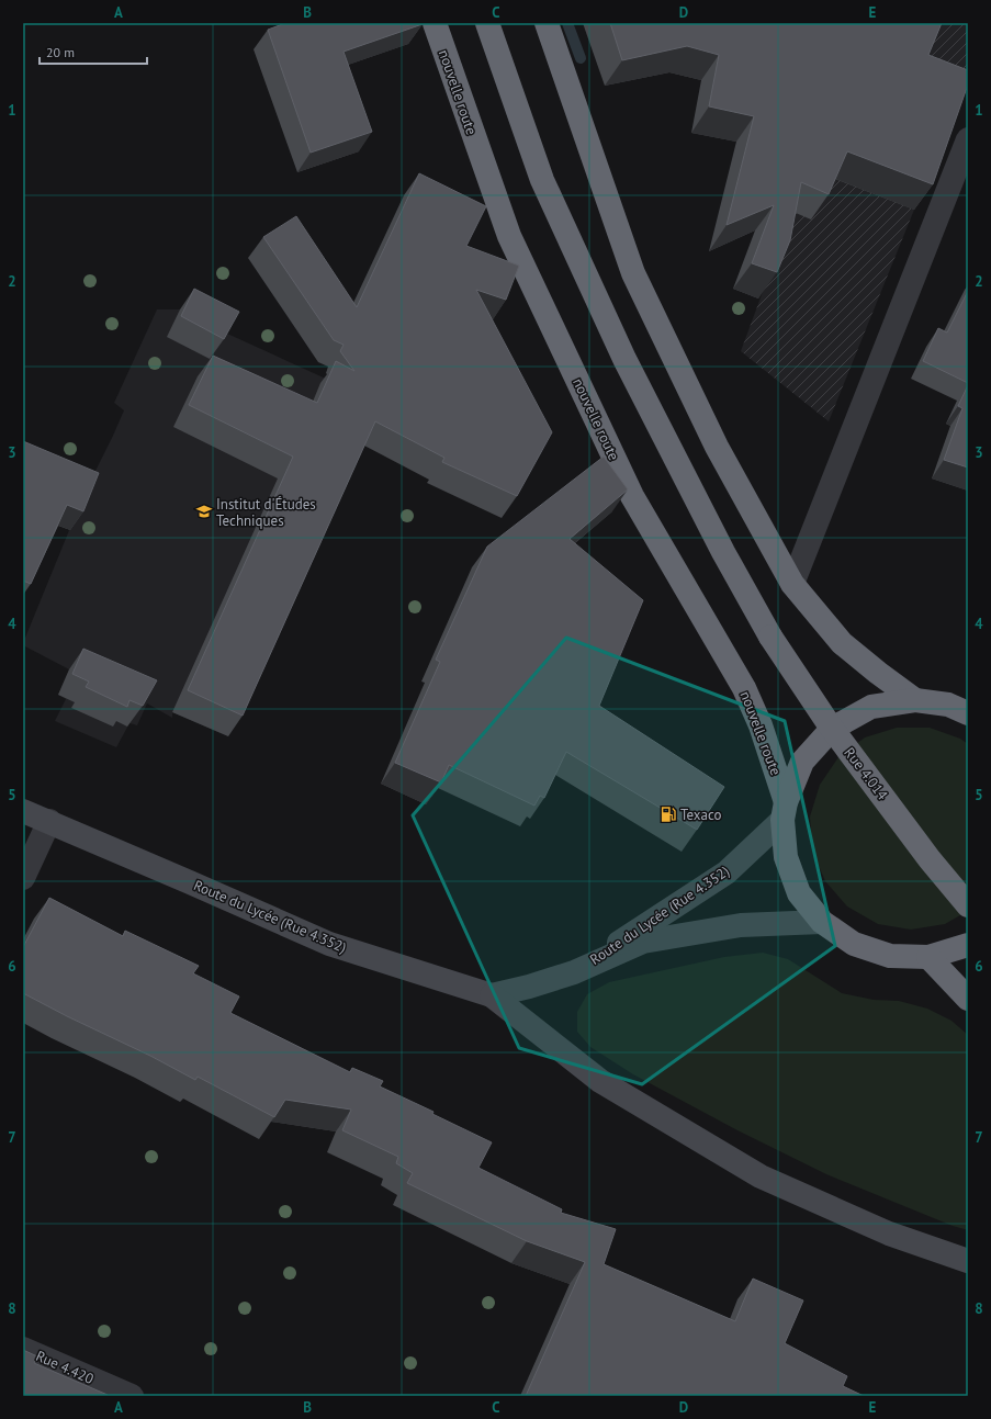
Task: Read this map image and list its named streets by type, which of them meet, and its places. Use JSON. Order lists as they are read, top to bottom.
{
  "streets": {
    "highway": ["nouvelle route", "Rue 4.014"],
    "main road": ["Route du Lycée (Rue 4.352)"],
    "street": ["Rue 4.420"]
  },
  "crossings": [
    ["nouvelle route", "Route du Lycée (Rue 4.352)"]
  ],
  "places": {
    "school or university": ["Institut d'Études Techniques"],
    "fuel station": ["Texaco"]
  },
  "scale_bar": "20 m",
  "grid": {
    "columns": [
      "A",
      "B",
      "C",
      "D",
      "E"
    ],
    "rows": [
      "1",
      "2",
      "3",
      "4",
      "5",
      "6",
      "7",
      "8"
    ]
  }
}
